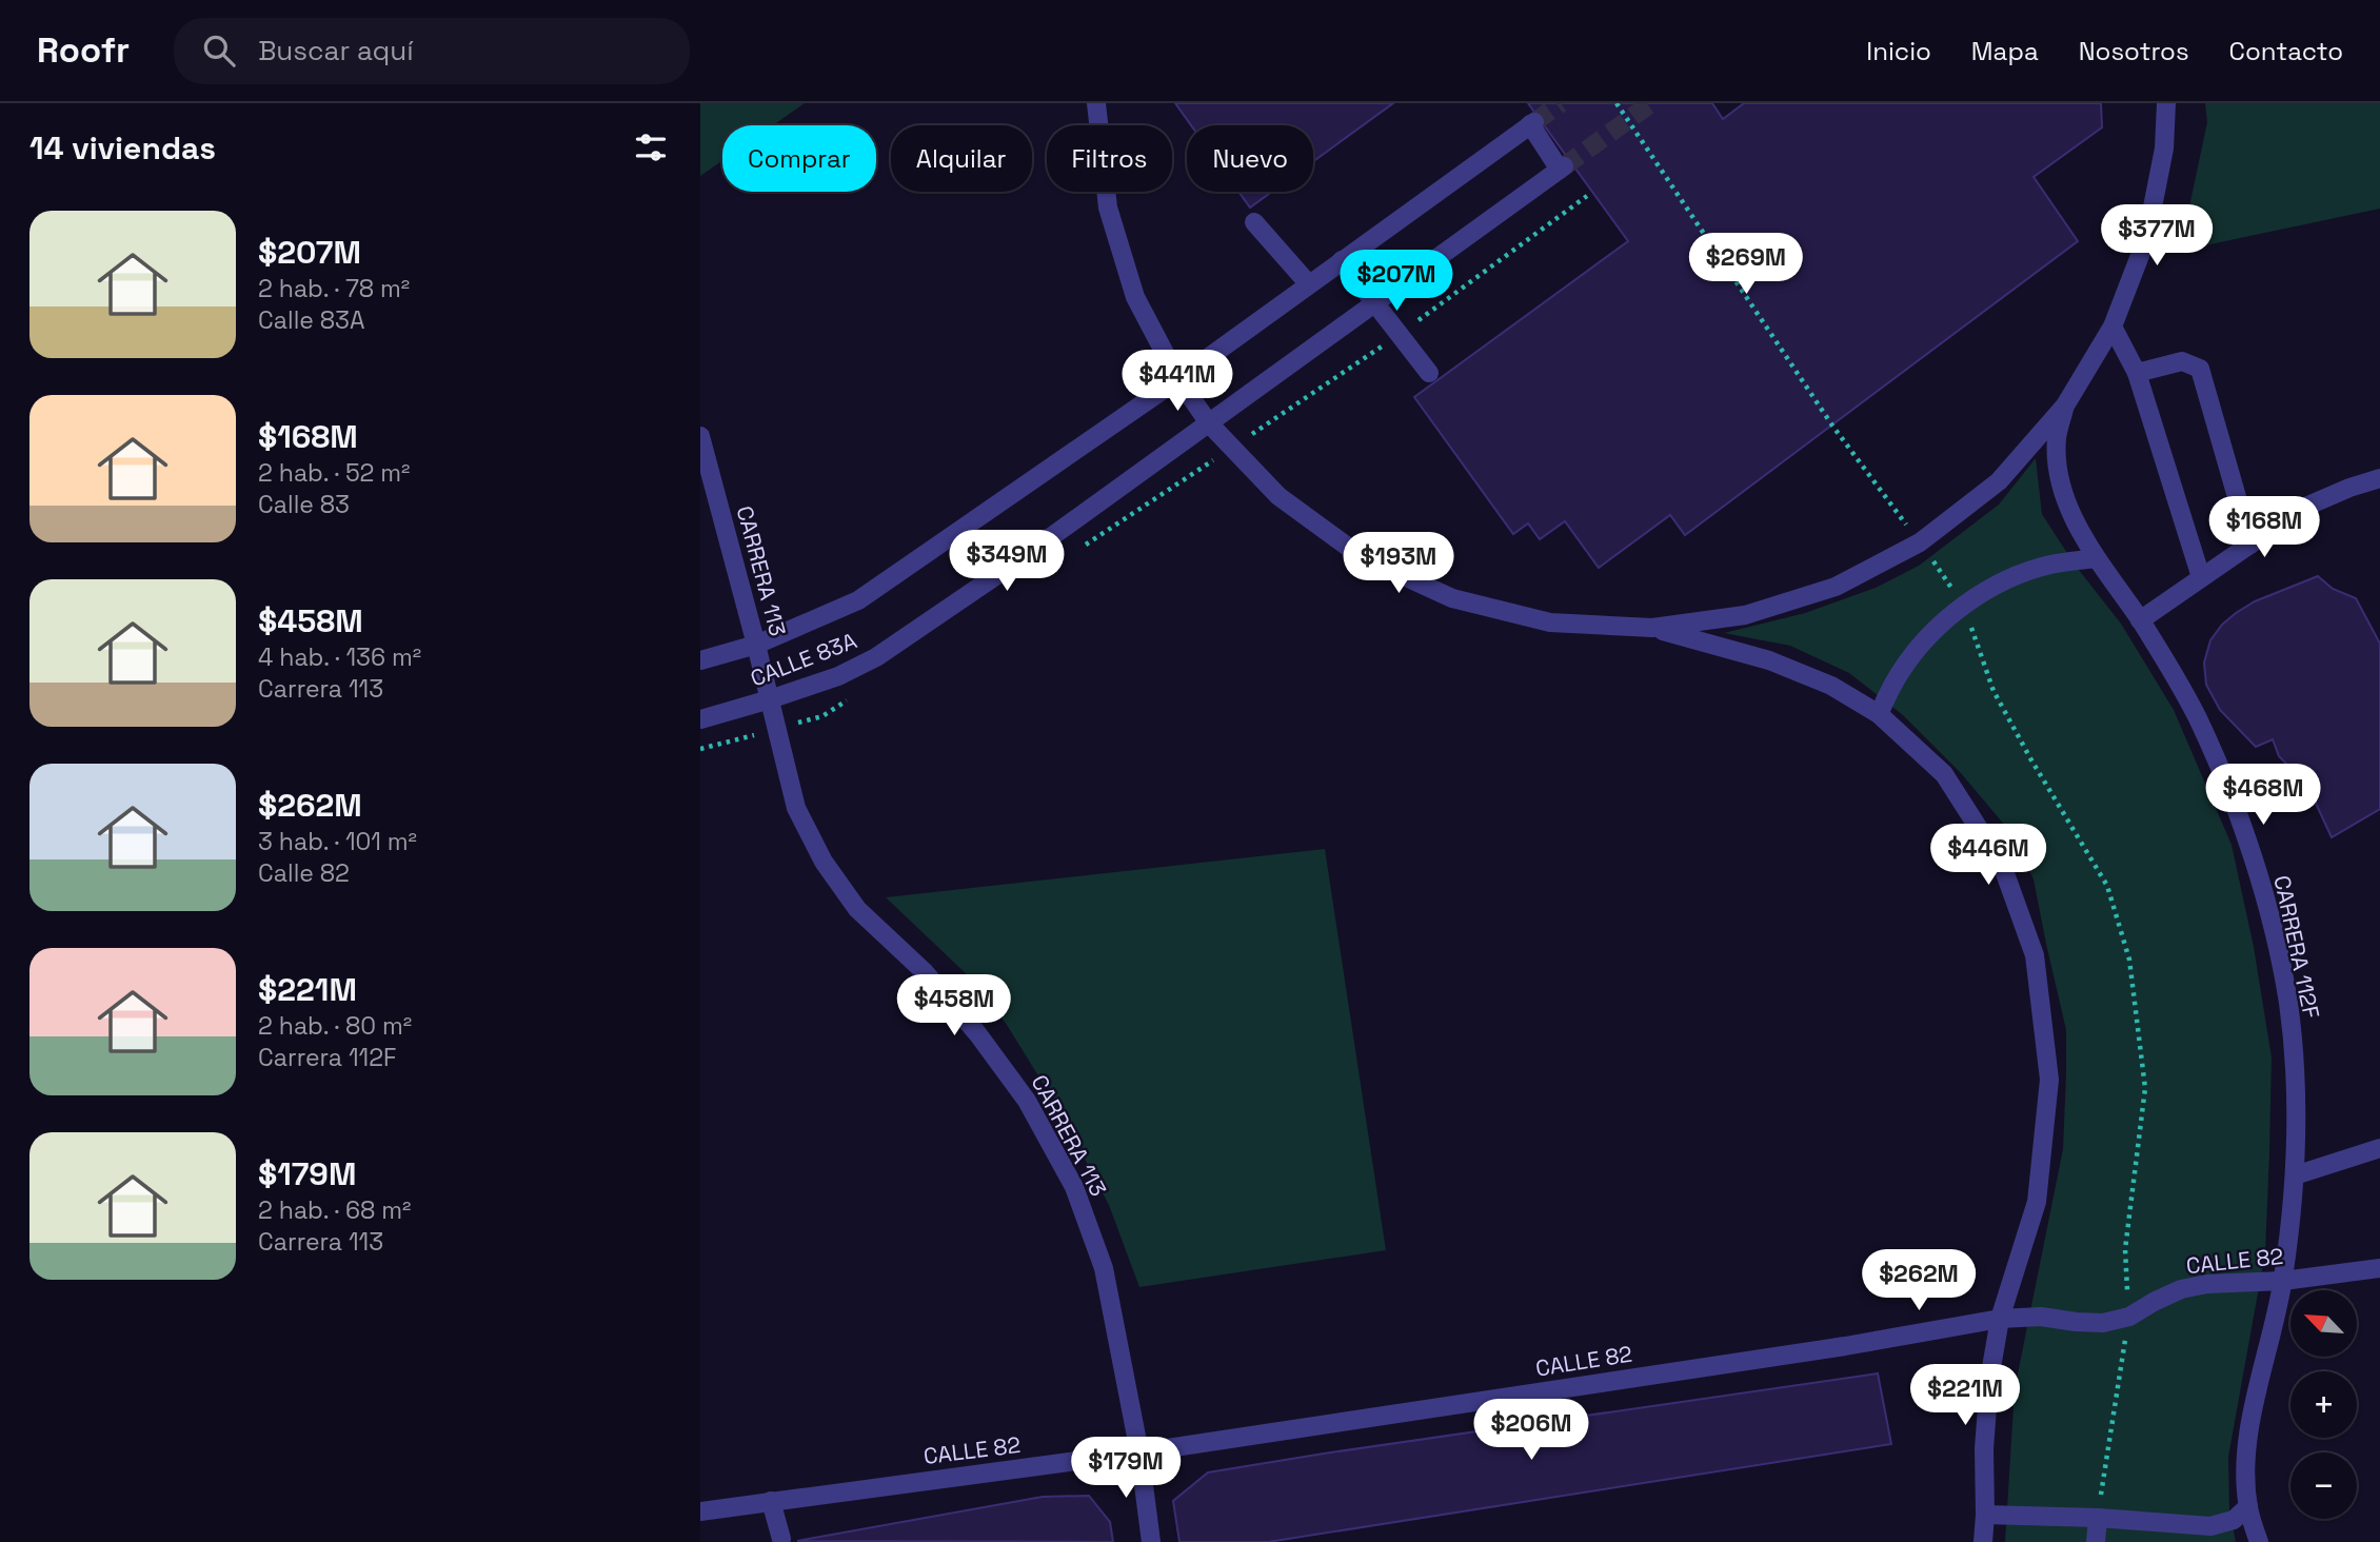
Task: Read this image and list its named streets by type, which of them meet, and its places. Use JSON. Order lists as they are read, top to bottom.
{
  "streets": {
    "street": [
      "CARRERA 113",
      "CALLE 83A",
      "CARRERA 112F",
      "CALLE 82"
    ]
  },
  "crossings": [
    ["CARRERA 113", "CALLE 83A"],
    ["CARRERA 113", "CALLE 82"],
    ["CARRERA 112F", "CALLE 82"]
  ],
  "north": "top left",
  "page": {
    "header": "Roofr",
    "search": "Buscar aquí",
    "nav": [
      "Inicio",
      "Mapa",
      "Nosotros",
      "Contacto"
    ],
    "heading": "14 viviendas",
    "chip": [
      "Comprar",
      "Alquilar",
      "Filtros",
      "Nuevo"
    ],
    "list": [
      {
        "name": "$207M",
        "note": "2 hab. · 78 m² · Calle 83A"
      },
      {
        "name": "$168M",
        "note": "2 hab. · 52 m² · Calle 83"
      },
      {
        "name": "$458M",
        "note": "4 hab. · 136 m² · Carrera 113"
      },
      {
        "name": "$262M",
        "note": "3 hab. · 101 m² · Calle 82"
      },
      {
        "name": "$221M",
        "note": "2 hab. · 80 m² · Carrera 112F"
      },
      {
        "name": "$179M",
        "note": "2 hab. · 68 m² · Carrera 113"
      }
    ],
    "price": [
      "$377M",
      "$269M",
      "$207M",
      "$441M",
      "$168M",
      "$349M",
      "$193M",
      "$468M",
      "$446M",
      "$458M",
      "$262M",
      "$221M",
      "$206M",
      "$179M"
    ],
    "map_buttons": ["+", "−"]
  }
}
